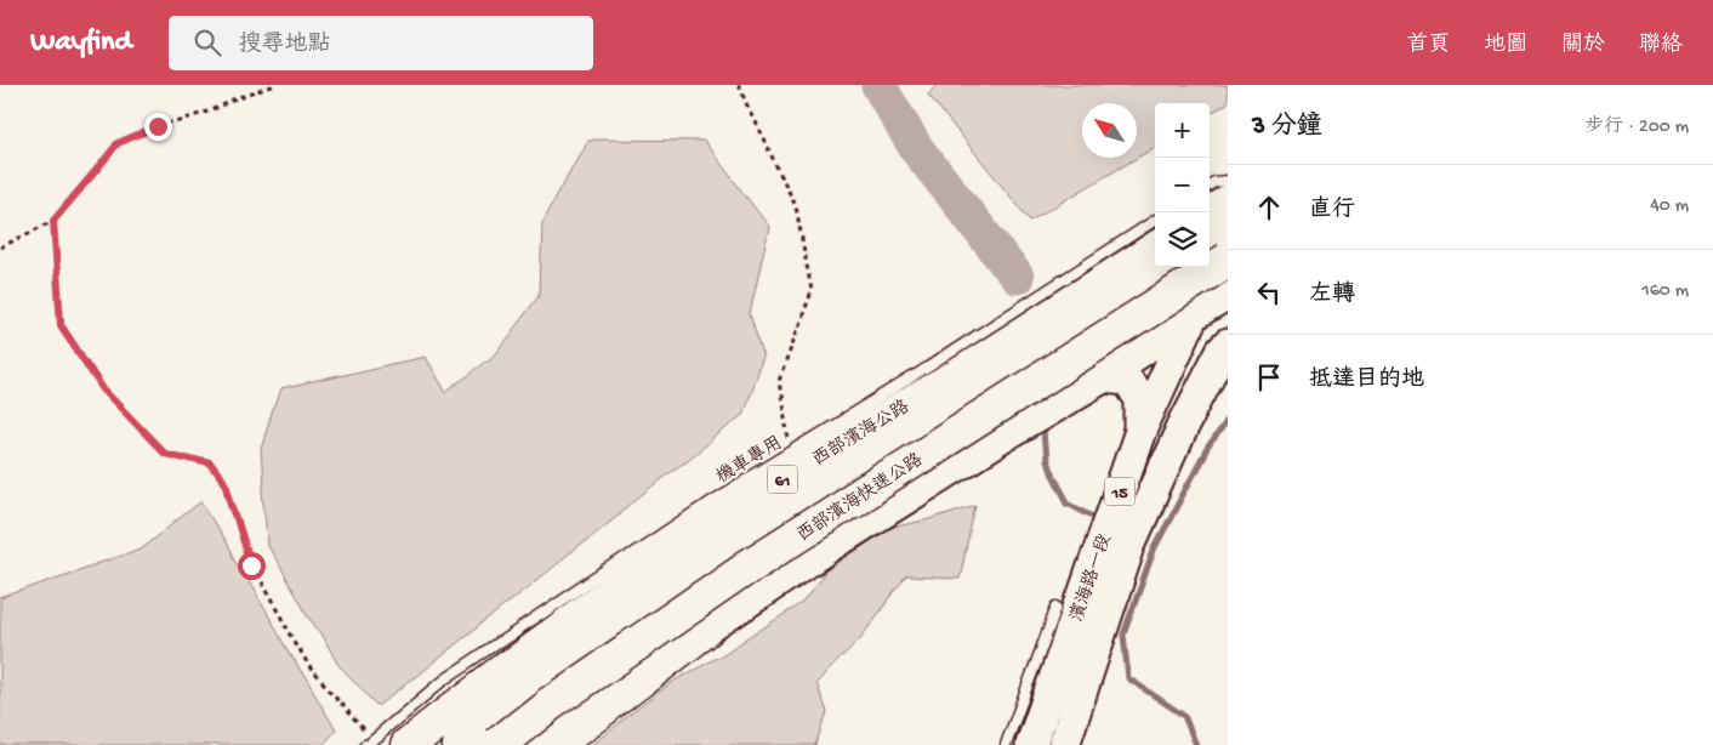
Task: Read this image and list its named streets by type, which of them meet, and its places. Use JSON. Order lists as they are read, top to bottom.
{
  "streets": {
    "highway": ["61", "西部濱海快速公路"],
    "main road": ["西部濱海公路", "15", "濱海路一段"],
    "lane": ["機車專用"]
  },
  "north": "top left",
  "page": {
    "header": "Wayfind",
    "search": "搜尋地點",
    "nav": [
      "首頁",
      "地圖",
      "關於",
      "聯絡"
    ],
    "heading": ["3 分鐘", "步行 · 200 m"],
    "map_buttons": ["+", "−"],
    "list": [
      ["直行", "40 m"],
      ["左轉", "160 m"],
      "抵達目的地"
    ]
  }
}
